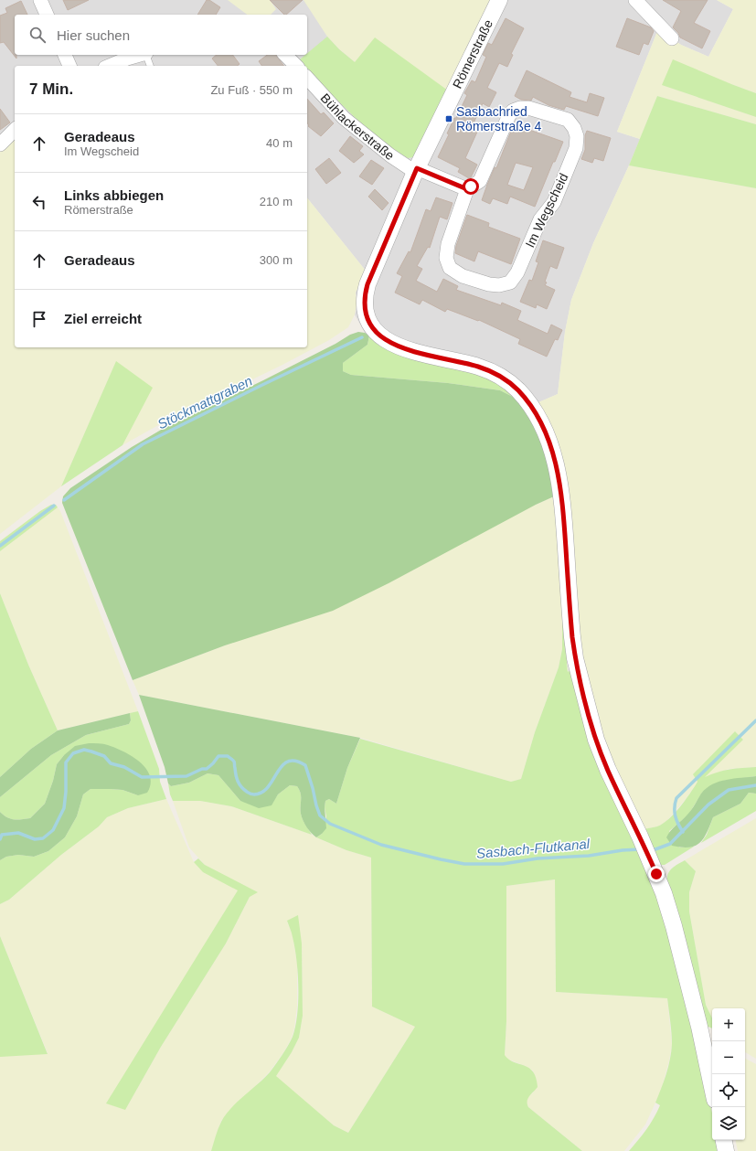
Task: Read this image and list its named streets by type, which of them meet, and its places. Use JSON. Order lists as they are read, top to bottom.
{
  "streets": {
    "street": ["Römerstraße", "Bühlackerstraße", "Im Wegscheid"]
  },
  "crossings": [
    ["Römerstraße", "Bühlackerstraße"]
  ],
  "water": ["Stöckmattgraben", "Sasbach-Flutkanal"],
  "places": {
    "transit": ["Sasbachried Römerstraße 4"]
  },
  "page": {
    "search": "Hier suchen",
    "heading": ["7 Min.", "Zu Fuß · 550 m"],
    "list": [
      ["Geradeaus", "Im Wegscheid", "40 m"],
      ["Links abbiegen", "Römerstraße", "210 m"],
      ["Geradeaus", "300 m"],
      "Ziel erreicht"
    ],
    "map_buttons": ["+", "−"]
  }
}
